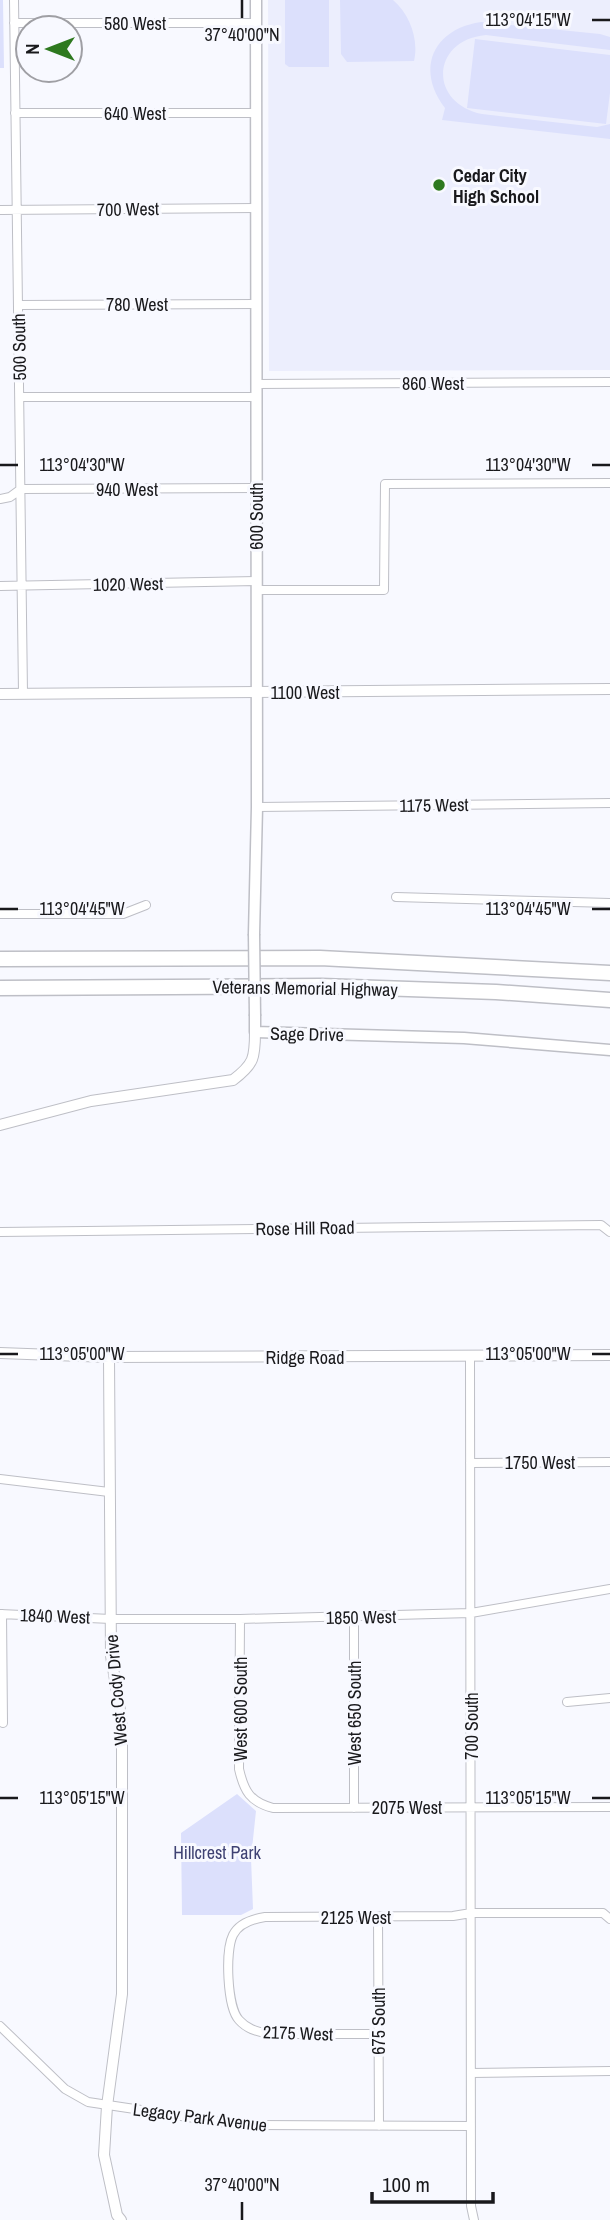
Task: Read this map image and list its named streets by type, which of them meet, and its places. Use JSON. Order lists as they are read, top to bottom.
{
  "streets": {
    "highway": ["Veterans Memorial Highway"],
    "main road": ["600 South", "Sage Drive"],
    "street": [
      "580 West",
      "640 West",
      "700 West",
      "780 West",
      "500 South",
      "860 West",
      "940 West",
      "1020 West",
      "1100 West",
      "1175 West",
      "Rose Hill Road",
      "Ridge Road",
      "1750 West",
      "1840 West",
      "1850 West",
      "West Cody Drive",
      "West 600 South",
      "West 650 South",
      "700 South",
      "2075 West",
      "2125 West",
      "675 South",
      "2175 West",
      "Legacy Park Avenue"
    ]
  },
  "crossings": [
    ["580 West", "600 South"],
    ["640 West", "500 South"],
    ["640 West", "600 South"],
    ["700 West", "500 South"],
    ["700 West", "600 South"],
    ["780 West", "500 South"],
    ["780 West", "600 South"],
    ["500 South", "940 West"],
    ["500 South", "1020 West"],
    ["500 South", "1100 West"],
    ["860 West", "600 South"],
    ["940 West", "600 South"],
    ["600 South", "1020 West"],
    ["600 South", "1100 West"],
    ["600 South", "1175 West"],
    ["600 South", "Sage Drive"],
    ["Ridge Road", "West Cody Drive"],
    ["Ridge Road", "700 South"],
    ["1750 West", "700 South"],
    ["1840 West", "1850 West"],
    ["1840 West", "West Cody Drive"],
    ["1850 West", "West Cody Drive"],
    ["1850 West", "West 600 South"],
    ["1850 West", "West 650 South"],
    ["1850 West", "700 South"],
    ["West Cody Drive", "Legacy Park Avenue"],
    ["West 600 South", "2075 West"],
    ["West 650 South", "2075 West"],
    ["700 South", "2075 West"],
    ["700 South", "2125 West"],
    ["700 South", "Legacy Park Avenue"],
    ["2125 West", "675 South"],
    ["2125 West", "2175 West"],
    ["675 South", "2175 West"],
    ["675 South", "Legacy Park Avenue"]
  ],
  "parks": ["Hillcrest Park"],
  "places": ["Cedar City High School"],
  "scale_bar": "100 m",
  "north": "left",
  "coordinates": [
    "113°04'15\"W",
    "37°40'00\"N",
    "113°04'30\"W",
    "113°04'45\"W",
    "113°05'00\"W",
    "113°05'15\"W"
  ]
}
